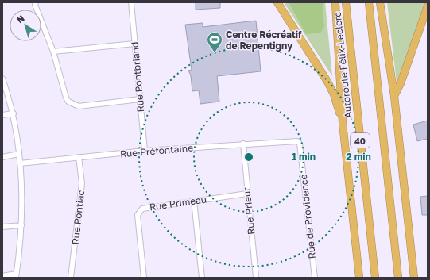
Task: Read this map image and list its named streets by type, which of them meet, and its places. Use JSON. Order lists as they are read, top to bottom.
{
  "streets": {
    "highway": ["Autoroute Félix-Leclerc", "40"],
    "street": [
      "Rue Pontbriand",
      "Rue Préfontaine",
      "Rue Primeau",
      "Rue Prieur",
      "Rue de Providence",
      "Rue Pontiac"
    ]
  },
  "crossings": [
    ["Rue Pontbriand", "Rue Préfontaine"],
    ["Rue Préfontaine", "Rue Prieur"],
    ["Rue Préfontaine", "Rue de Providence"],
    ["Rue Préfontaine", "Rue Pontiac"],
    ["Rue Primeau", "Rue Prieur"]
  ],
  "places": {
    "sports": ["Centre Récréatif de Repentigny"]
  },
  "north": "top left",
  "rings": ["1 min", "2 min"]
}
